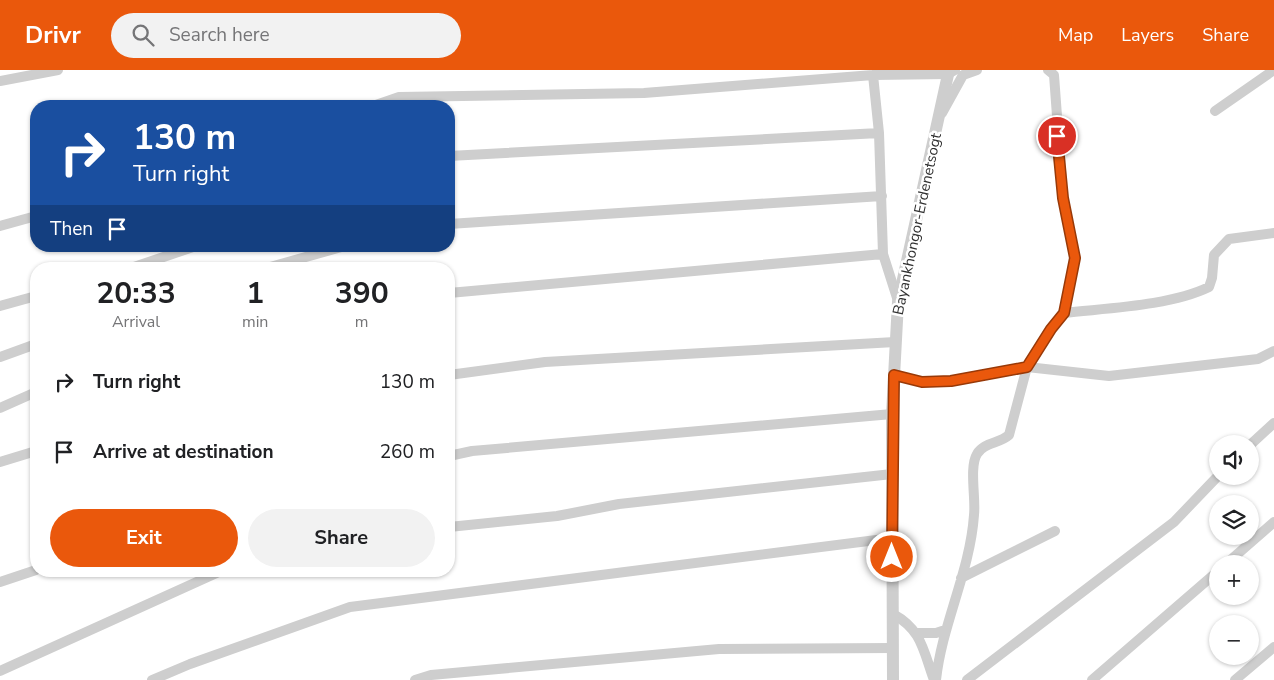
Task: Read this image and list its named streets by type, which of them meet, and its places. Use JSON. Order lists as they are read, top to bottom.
{
  "streets": {
    "street": ["Bayankhongor-Erdenetsogt"]
  },
  "page": {
    "header": "Drivr",
    "search": "Search here",
    "nav": ["Map", "Layers", "Share"],
    "turn": ["130 m", "Turn right"],
    "then": "Then",
    "eta": [
      "20:33",
      "Arrival",
      "1",
      "min",
      "390",
      "m"
    ],
    "list": [
      {
        "name": "Turn right",
        "value": "130 m"
      },
      {
        "name": "Arrive at destination",
        "value": "260 m"
      }
    ],
    "map_buttons": ["+", "−"],
    "buttons": ["Exit", "Share"]
  }
}
